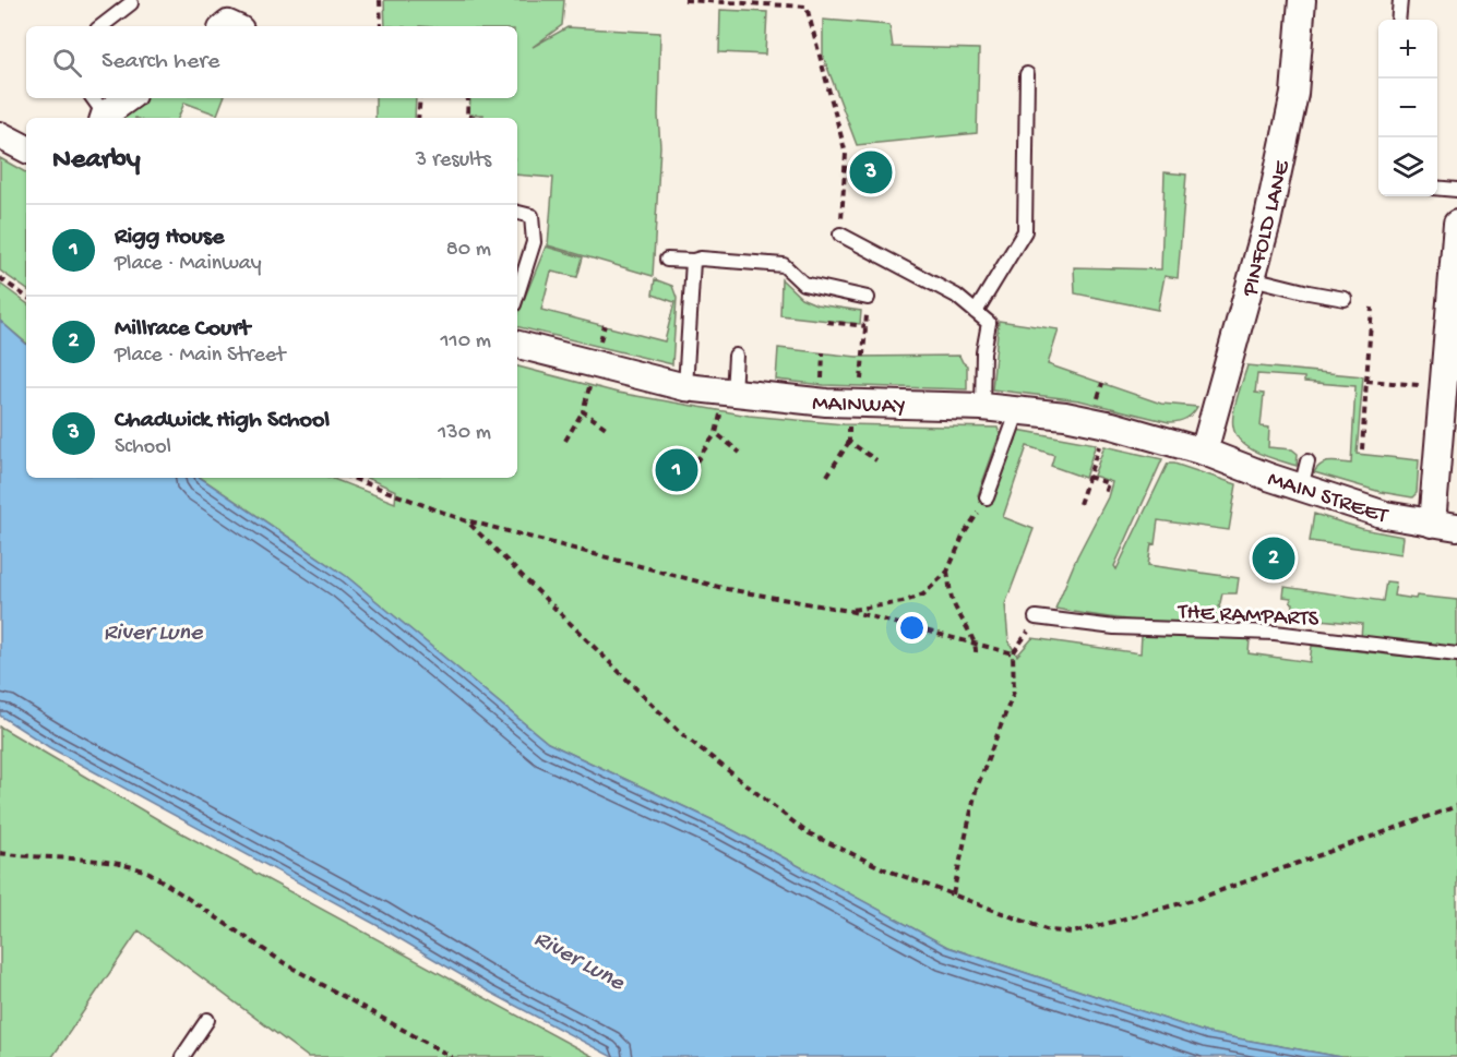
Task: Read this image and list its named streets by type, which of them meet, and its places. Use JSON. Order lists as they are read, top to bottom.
{
  "streets": {
    "street": ["PINFOLD LANE", "MAINWAY", "MAIN STREET"],
    "lane": ["THE RAMPARTS"]
  },
  "crossings": [
    ["PINFOLD LANE", "MAINWAY"],
    ["PINFOLD LANE", "MAIN STREET"],
    ["MAINWAY", "MAIN STREET"]
  ],
  "water": ["River Lune"],
  "page": {
    "map_buttons": ["+", "−"],
    "search": "Search here",
    "heading": ["Nearby", "3 results"],
    "pins": ["3", "1", "2"],
    "list": [
      {
        "mark": "1",
        "name": "Rigg House",
        "note": "Place · Mainway",
        "value": "80 m"
      },
      {
        "mark": "2",
        "name": "Millrace Court",
        "note": "Place · Main Street",
        "value": "110 m"
      },
      {
        "mark": "3",
        "name": "Chadwick High School",
        "note": "School",
        "value": "130 m"
      }
    ]
  }
}
